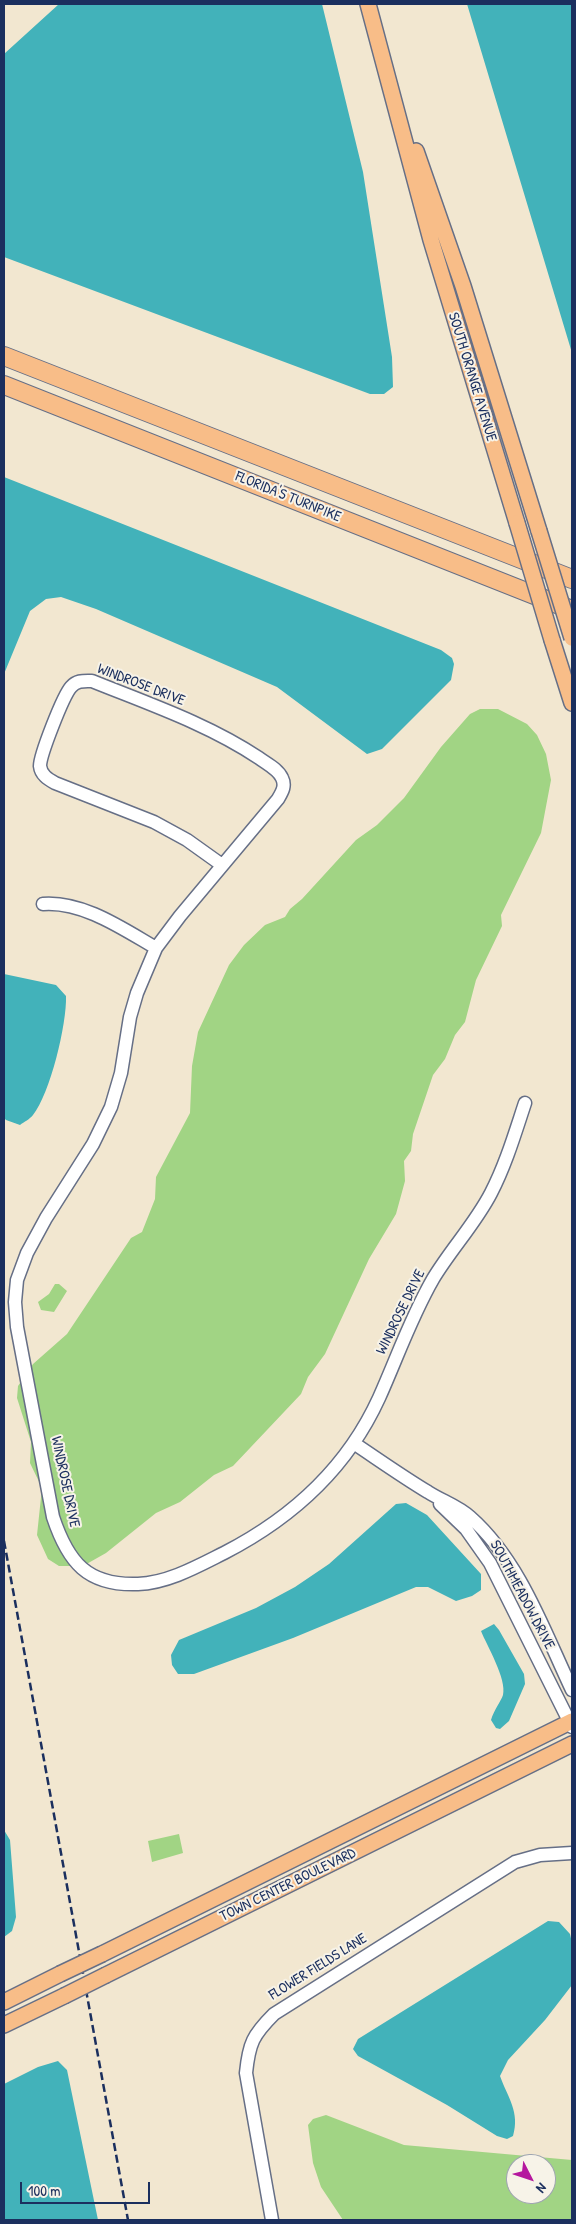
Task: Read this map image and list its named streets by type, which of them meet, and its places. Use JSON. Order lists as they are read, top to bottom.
{
  "streets": {
    "highway": ["FLORIDA'S TURNPIKE"],
    "main road": ["SOUTH ORANGE AVENUE", "TOWN CENTER BOULEVARD"],
    "street": ["WINDROSE DRIVE", "SOUTHMEADOW DRIVE", "FLOWER FIELDS LANE"]
  },
  "crossings": [
    ["WINDROSE DRIVE", "SOUTHMEADOW DRIVE"],
    ["SOUTHMEADOW DRIVE", "TOWN CENTER BOULEVARD"]
  ],
  "scale_bar": "100 m",
  "north": "bottom right"
}
